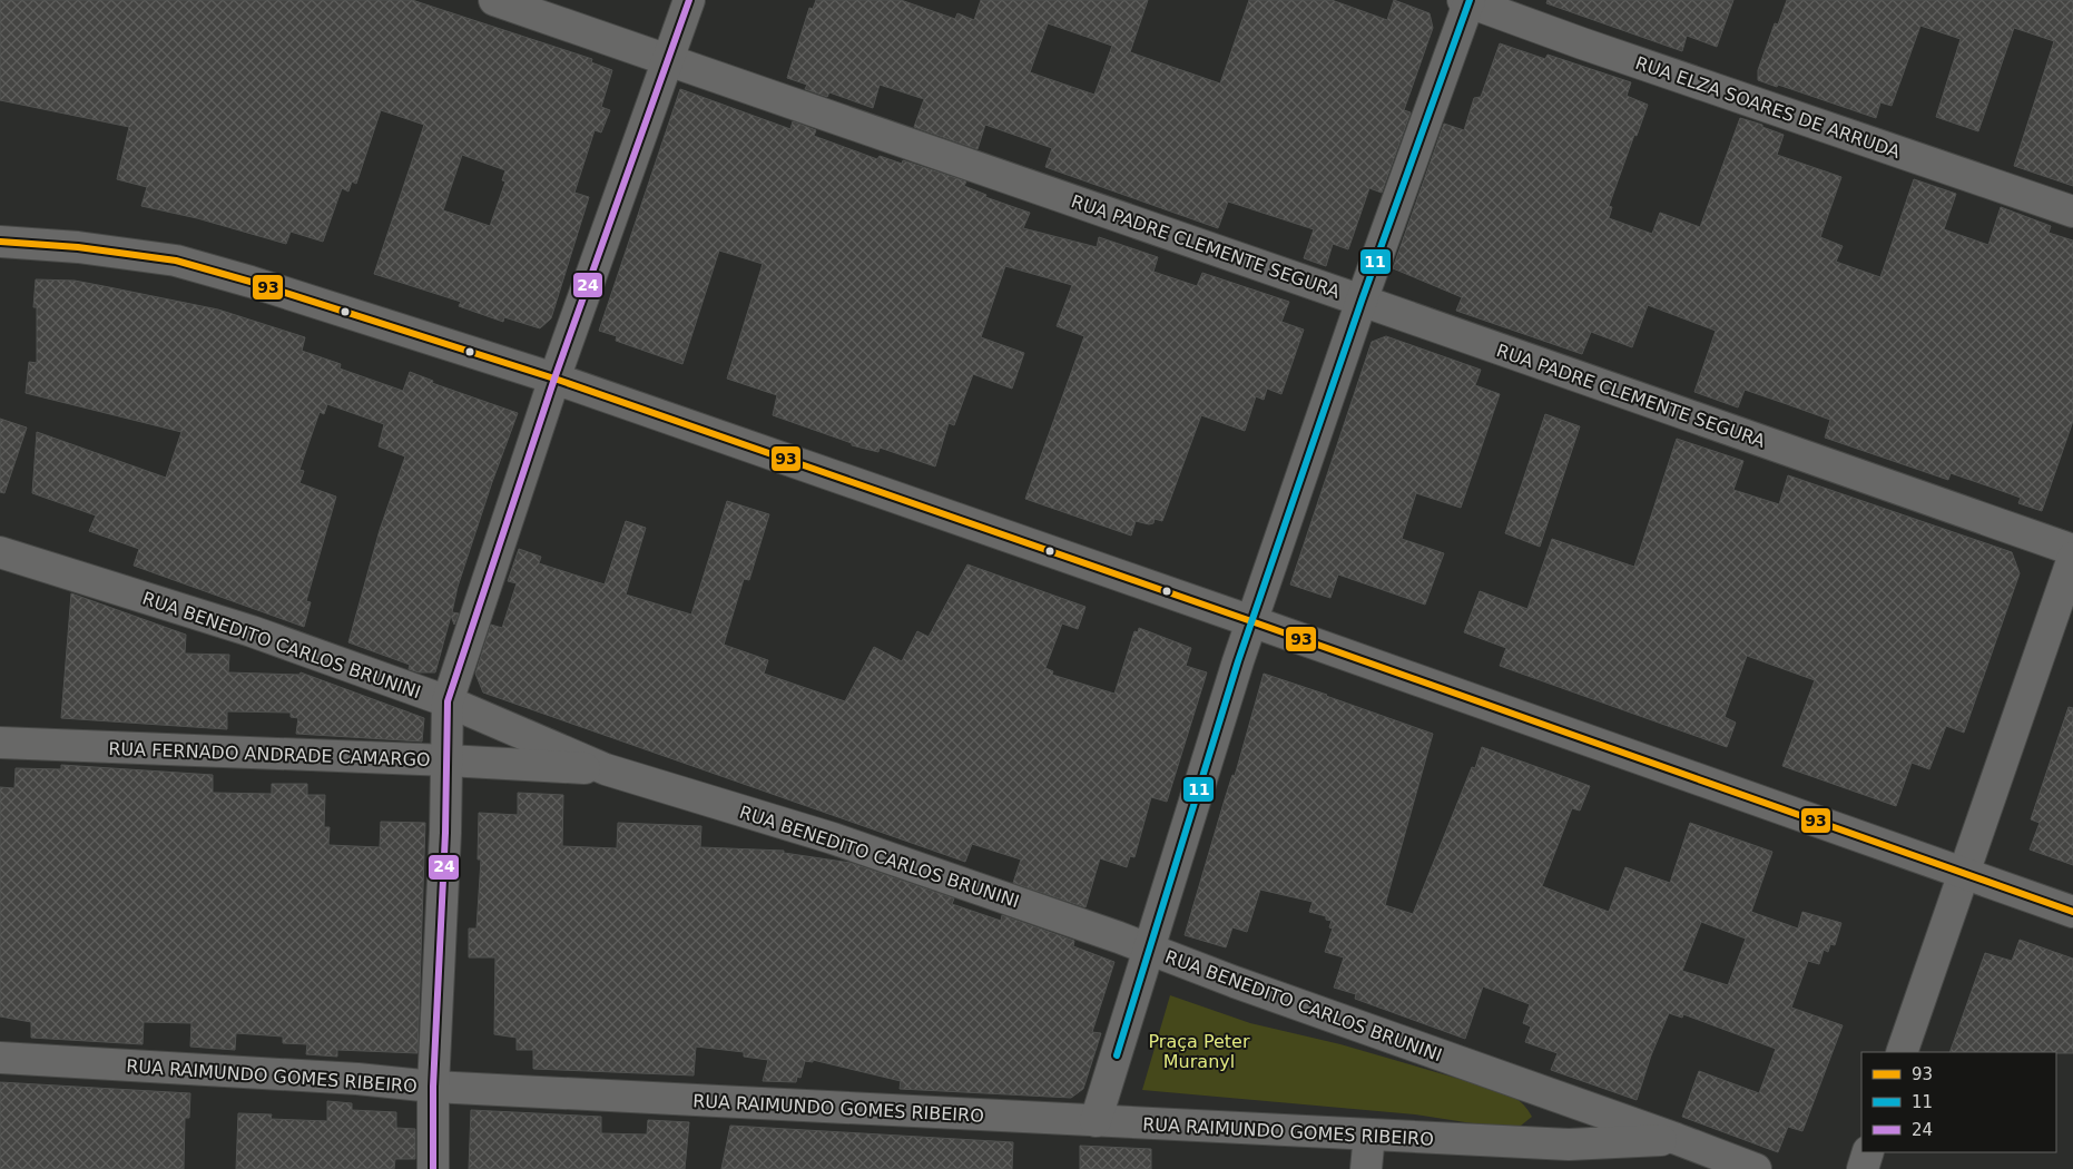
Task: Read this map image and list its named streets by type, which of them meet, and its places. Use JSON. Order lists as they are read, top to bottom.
{
  "streets": {
    "street": [
      "RUA ELZA SOARES DE ARRUDA",
      "RUA PADRE CLEMENTE SEGURA",
      "RUA BENEDITO CARLOS BRUNINI",
      "RUA FERNADO ANDRADE CAMARGO",
      "RUA RAIMUNDO GOMES RIBEIRO"
    ]
  },
  "crossings": [
    ["RUA BENEDITO CARLOS BRUNINI", "RUA FERNADO ANDRADE CAMARGO"],
    ["RUA BENEDITO CARLOS BRUNINI", "RUA RAIMUNDO GOMES RIBEIRO"]
  ],
  "parks": ["Praça Peter Muranyl"],
  "lines": ["transit line 11", "transit line 24", "transit line 93"],
  "legend": ["93", "11", "24"]
}
